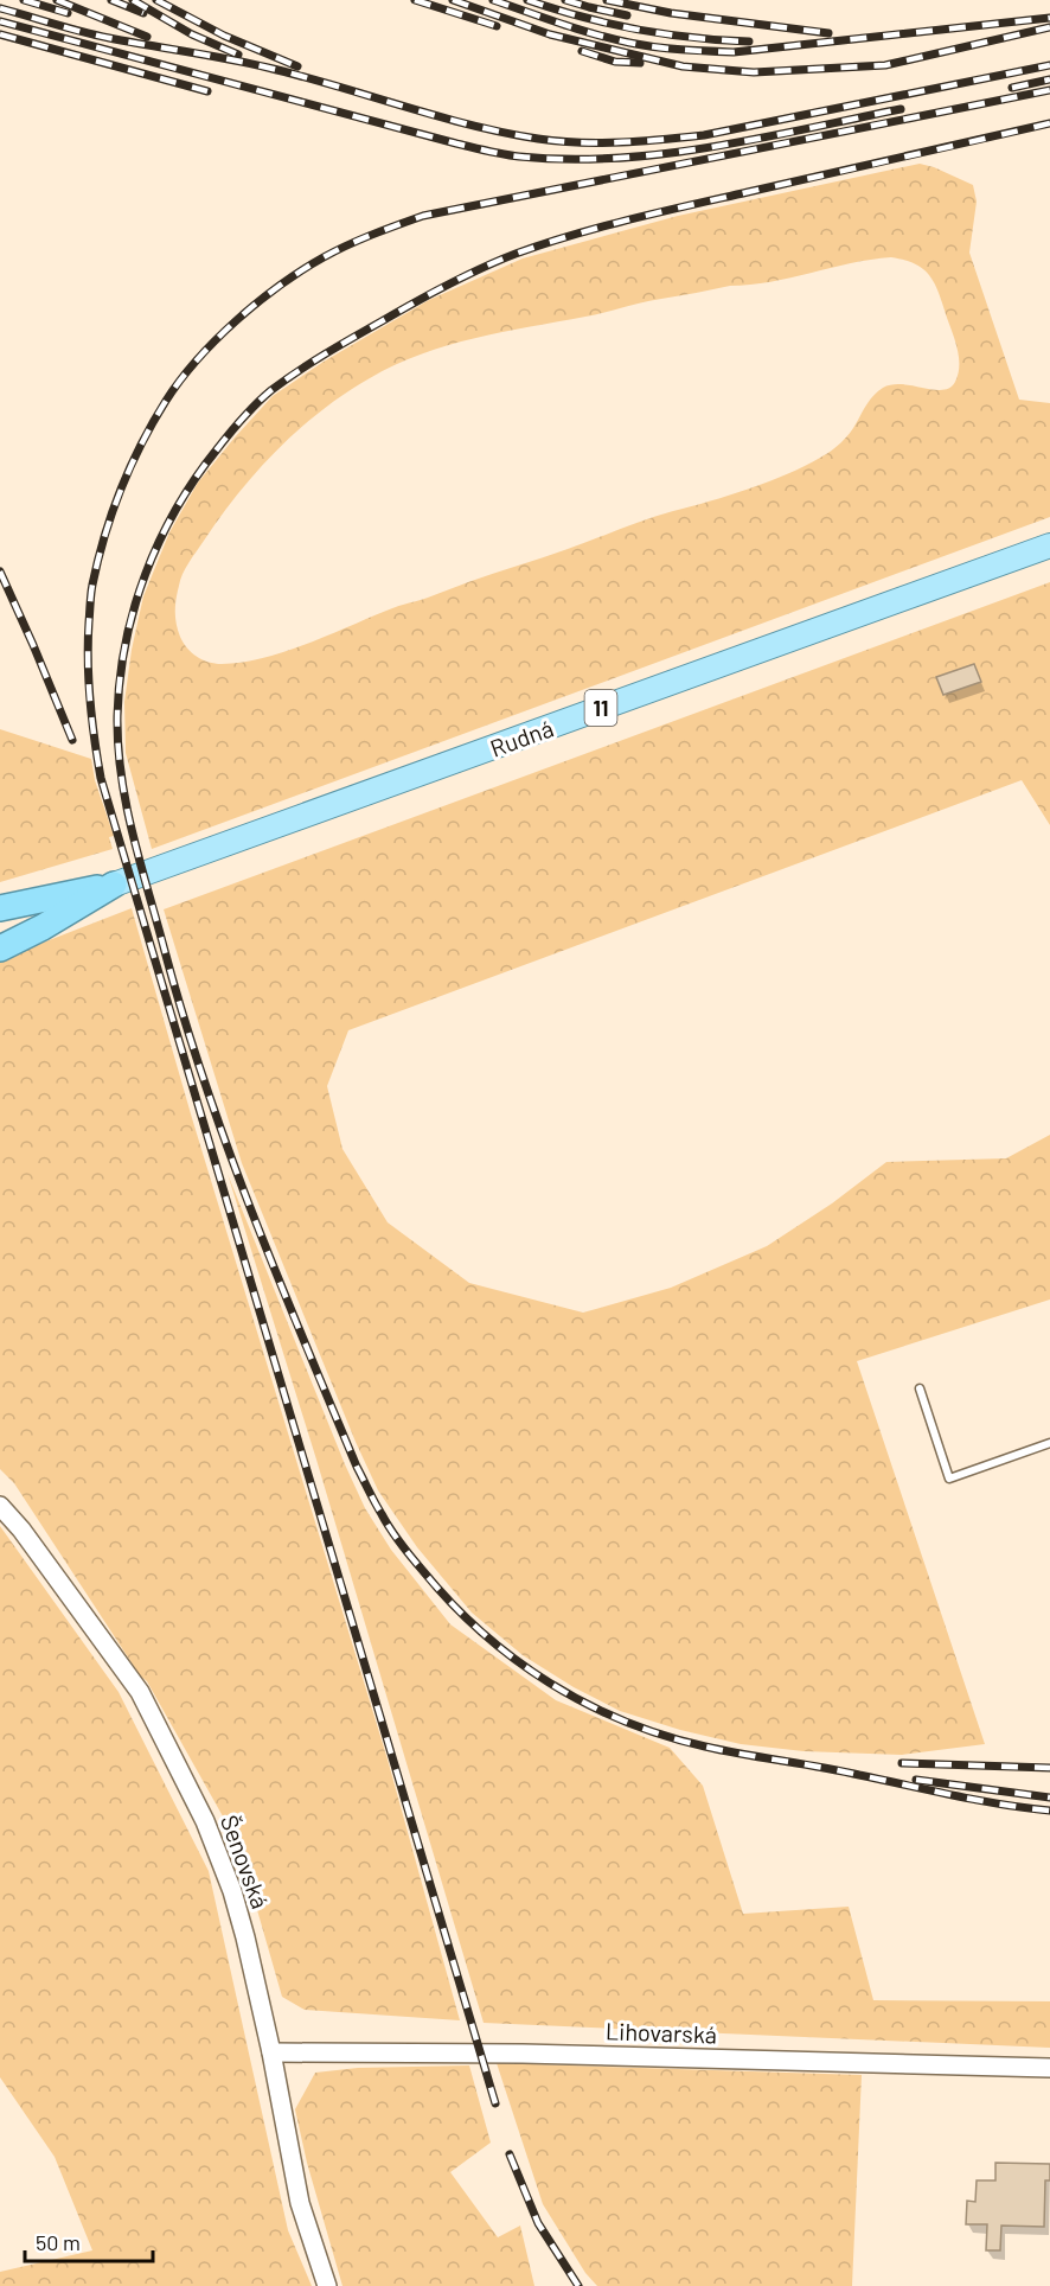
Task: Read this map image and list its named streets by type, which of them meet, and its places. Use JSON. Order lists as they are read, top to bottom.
{
  "streets": {
    "highway": ["11"],
    "main road": ["Rudná"],
    "street": ["Šenovská", "Lihovarská"]
  },
  "crossings": [
    ["11", "Rudná"],
    ["Šenovská", "Lihovarská"]
  ],
  "scale_bar": "50 m"
}
